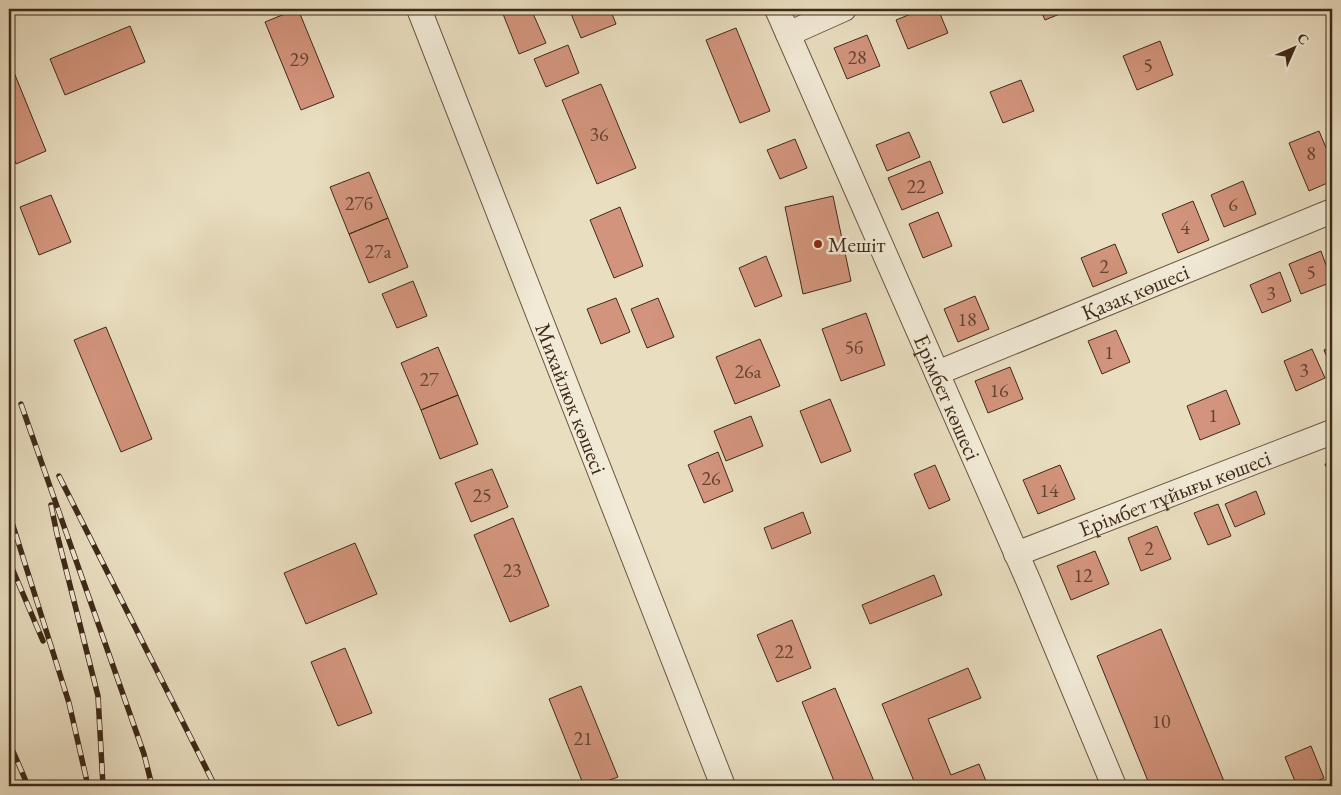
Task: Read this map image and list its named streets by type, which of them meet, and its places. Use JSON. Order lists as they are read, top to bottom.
{
  "streets": {
    "street": [
      "Қазақ көшесі",
      "Ерімбет көшесі",
      "Михайлюк көшесі",
      "Ерімбет тұйығы көшесі"
    ]
  },
  "crossings": [
    ["Қазақ көшесі", "Ерімбет көшесі"],
    ["Ерімбет көшесі", "Ерімбет тұйығы көшесі"]
  ],
  "places": ["Мешіт"],
  "house_numbers": [
    "28",
    "29",
    "5",
    "36",
    "8",
    "22",
    "27б",
    "6",
    "4",
    "27а",
    "2",
    "5",
    "3",
    "18",
    "5б",
    "1",
    "3",
    "26а",
    "27",
    "16",
    "1",
    "26",
    "14",
    "25",
    "2",
    "23",
    "12",
    "22",
    "10",
    "21"
  ],
  "north": "top right"
}
